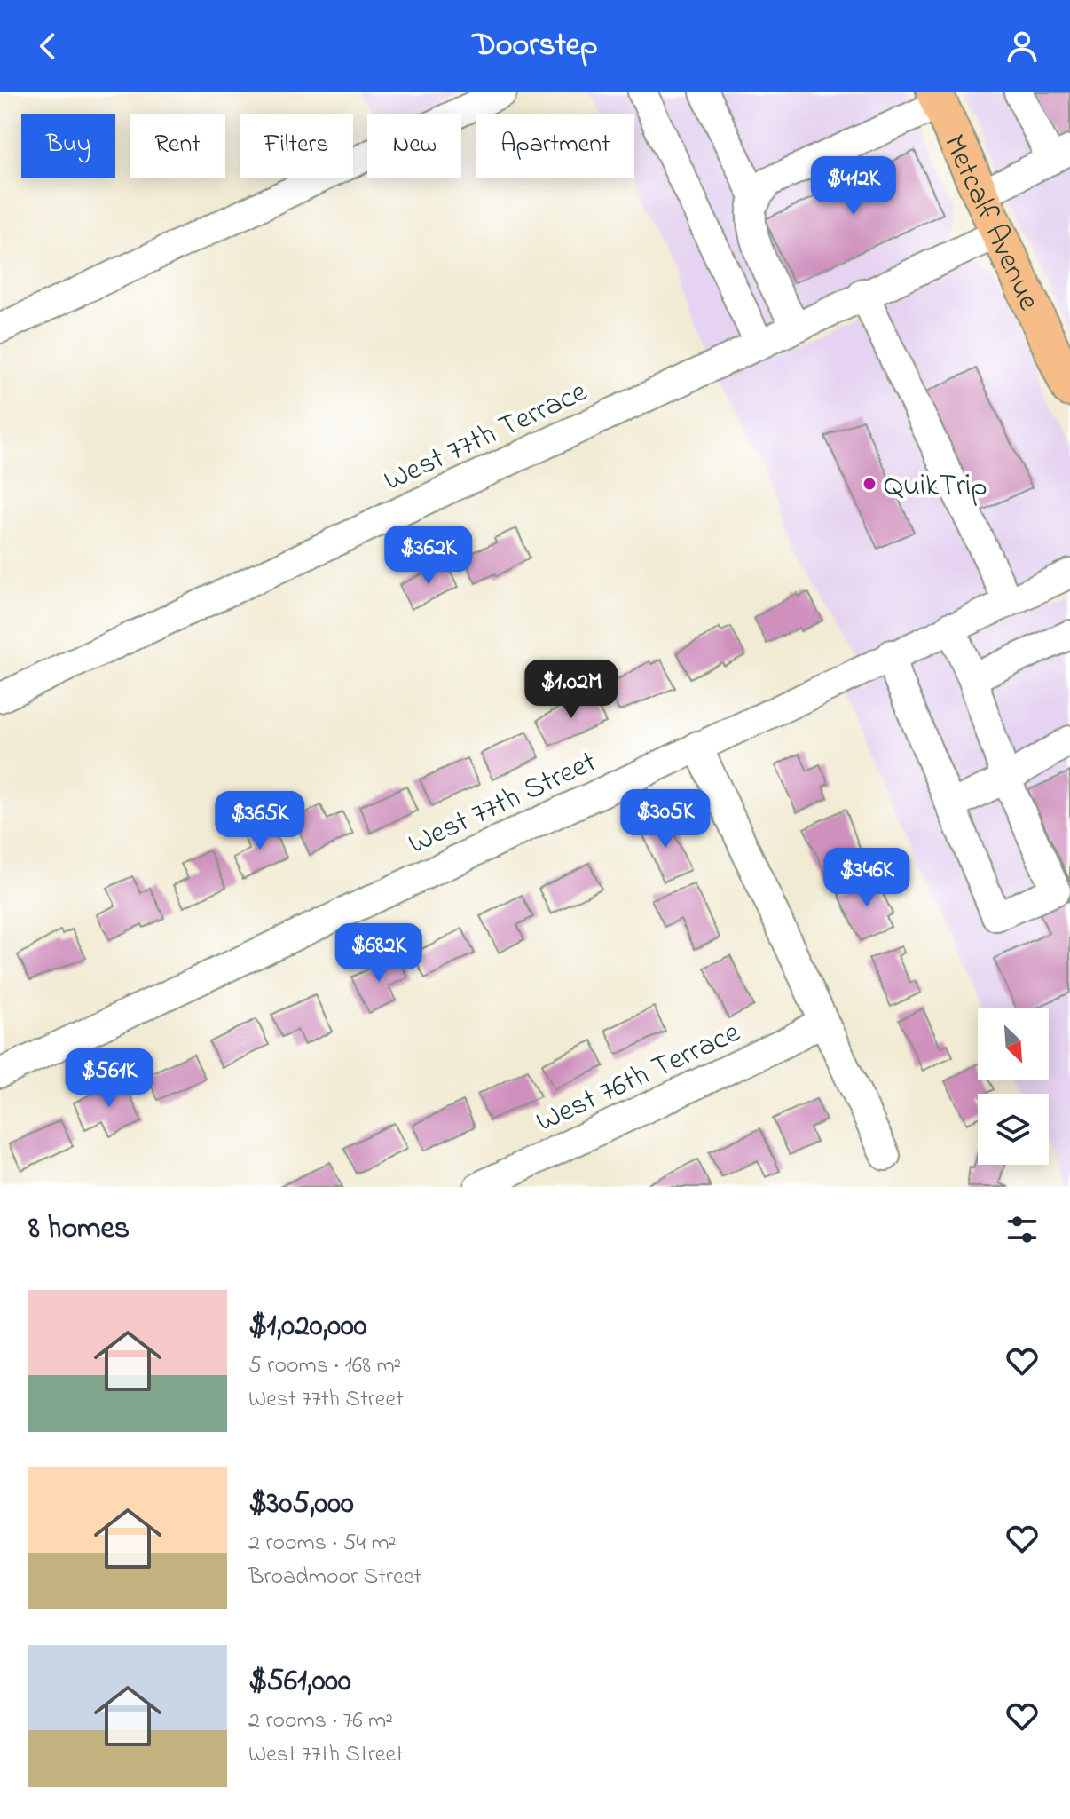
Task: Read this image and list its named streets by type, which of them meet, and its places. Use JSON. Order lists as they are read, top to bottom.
{
  "streets": {
    "main road": ["Metcalf Avenue"],
    "street": ["West 77th Terrace", "West 77th Street", "West 76th Terrace"]
  },
  "crossings": [
    ["Metcalf Avenue", "West 77th Terrace"]
  ],
  "places": ["QuikTrip"],
  "north": "bottom right",
  "page": {
    "header": "Doorstep",
    "chip": [
      "Buy",
      "Rent",
      "Filters",
      "New",
      "Apartment"
    ],
    "price": [
      "$412K",
      "$362K",
      "$1.02M",
      "$305K",
      "$365K",
      "$346K",
      "$682K",
      "$561K"
    ],
    "heading": "8 homes",
    "list": [
      {
        "name": "$1,020,000",
        "note": "5 rooms · 168 m² · West 77th Street"
      },
      {
        "name": "$305,000",
        "note": "2 rooms · 54 m² · Broadmoor Street"
      },
      {
        "name": "$561,000",
        "note": "2 rooms · 76 m² · West 77th Street"
      }
    ]
  }
}
